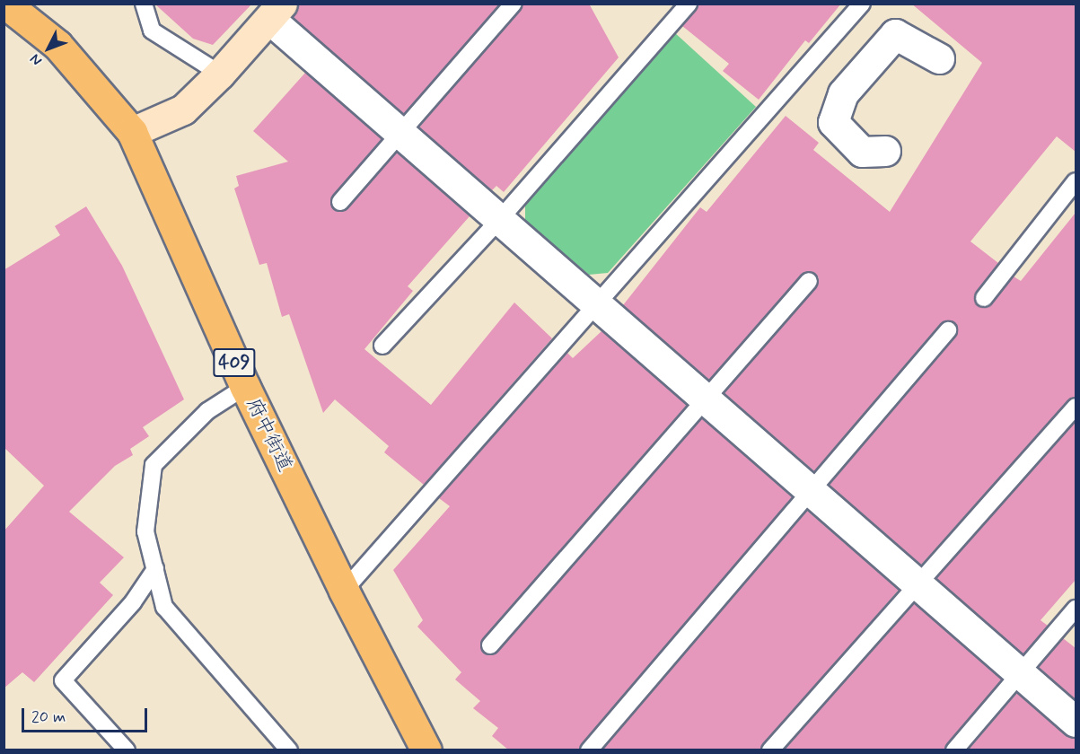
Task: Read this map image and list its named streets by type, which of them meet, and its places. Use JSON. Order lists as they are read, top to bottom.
{
  "streets": {
    "highway": ["409", "府中街道"]
  },
  "scale_bar": "20 m",
  "north": "bottom left"
}
